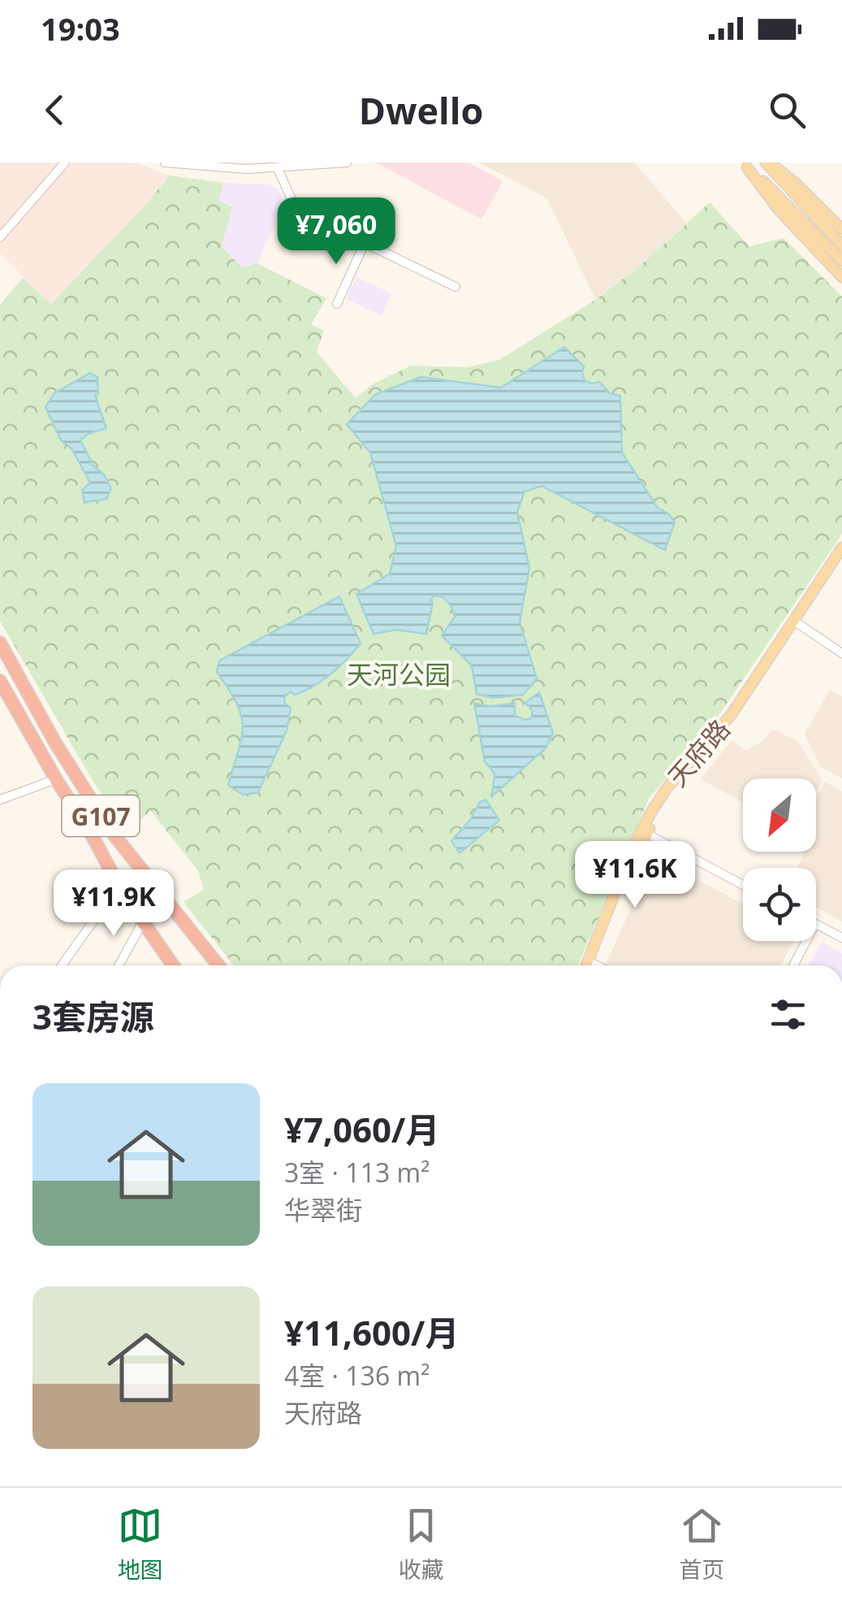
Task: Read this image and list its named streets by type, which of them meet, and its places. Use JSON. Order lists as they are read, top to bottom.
{
  "streets": {
    "highway": ["G107"],
    "main road": ["天府路"]
  },
  "parks": ["天河公园"],
  "north": "bottom left",
  "page": {
    "status": "19:03",
    "header": "Dwello",
    "price": ["¥7,060", "¥11.6K", "¥11.9K"],
    "heading": "3套房源",
    "list": [
      {
        "name": "¥7,060/月",
        "note": "3室 · 113 m² · 华翠街"
      },
      {
        "name": "¥11,600/月",
        "note": "4室 · 136 m² · 天府路"
      }
    ],
    "tabs": ["地图", "收藏", "首页"]
  }
}
